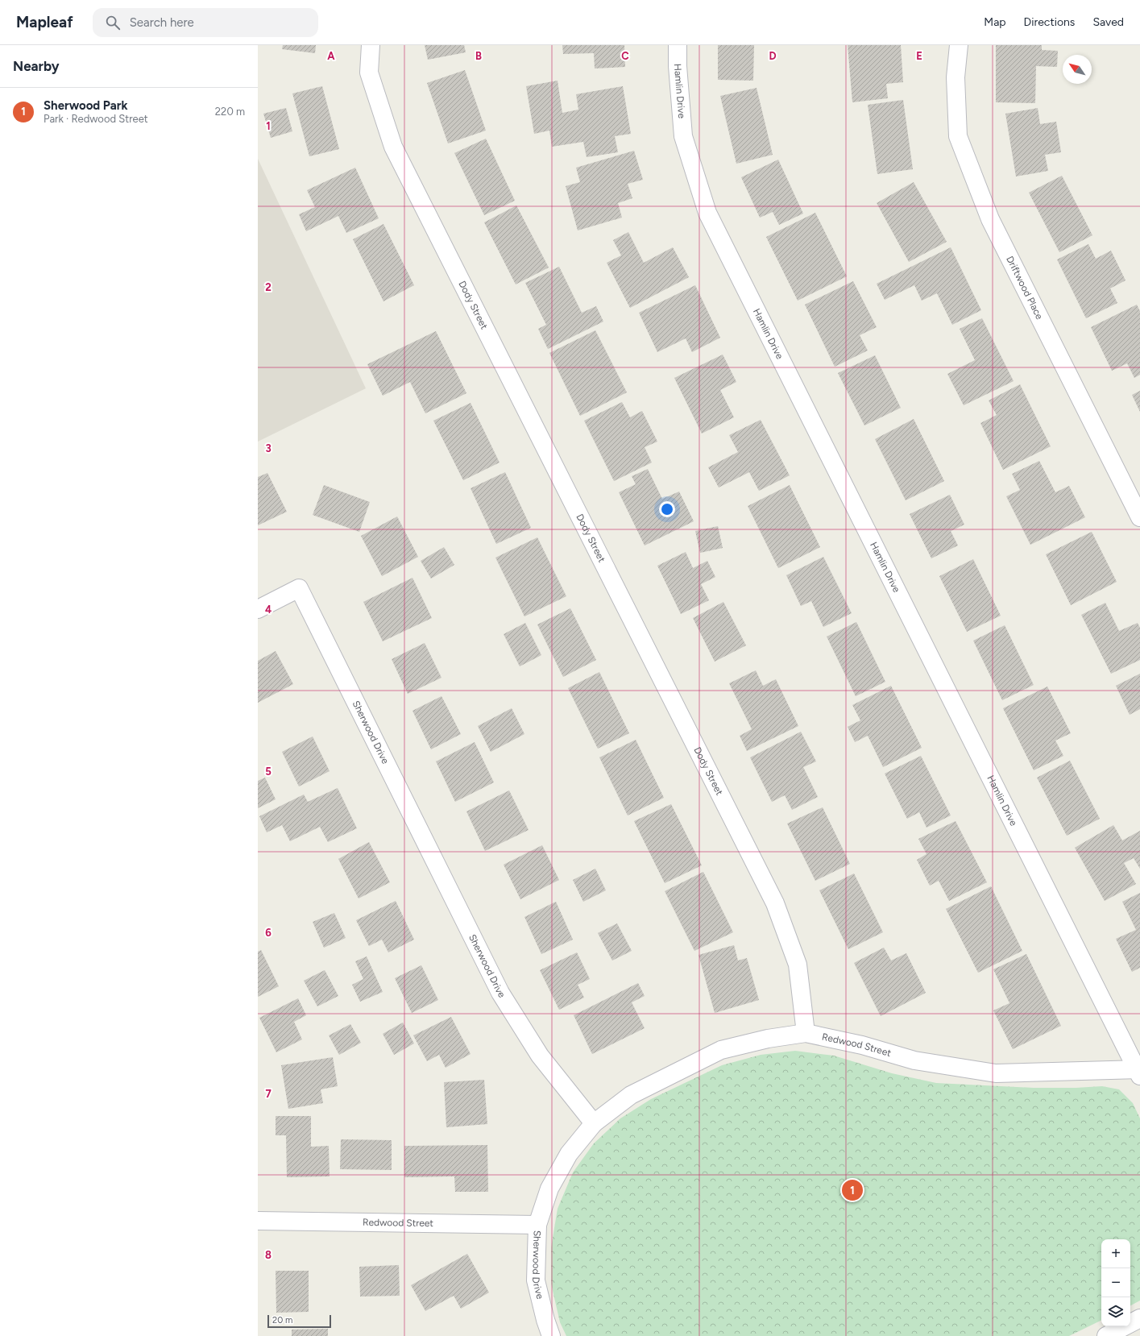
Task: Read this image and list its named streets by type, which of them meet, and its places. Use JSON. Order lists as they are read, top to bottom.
{
  "streets": {
    "street": [
      "Hamlin Drive",
      "Driftwood Place",
      "Dody Street",
      "Sherwood Drive",
      "Redwood Street"
    ]
  },
  "crossings": [
    ["Hamlin Drive", "Redwood Street"],
    ["Dody Street", "Redwood Street"],
    ["Sherwood Drive", "Redwood Street"]
  ],
  "scale_bar": "20 m",
  "north": "top left",
  "page": {
    "header": "Mapleaf",
    "search": "Search here",
    "nav": ["Map", "Directions", "Saved"],
    "heading": "Nearby",
    "list": [
      {
        "mark": "1",
        "name": "Sherwood Park",
        "note": "Park · Redwood Street",
        "value": "220 m"
      }
    ],
    "pins": "1",
    "map_buttons": ["+", "−"],
    "scale": "20 m"
  },
  "grid": {
    "columns": [
      "A",
      "B",
      "C",
      "D",
      "E"
    ],
    "rows": [
      "1",
      "2",
      "3",
      "4",
      "5",
      "6",
      "7",
      "8"
    ]
  }
}
